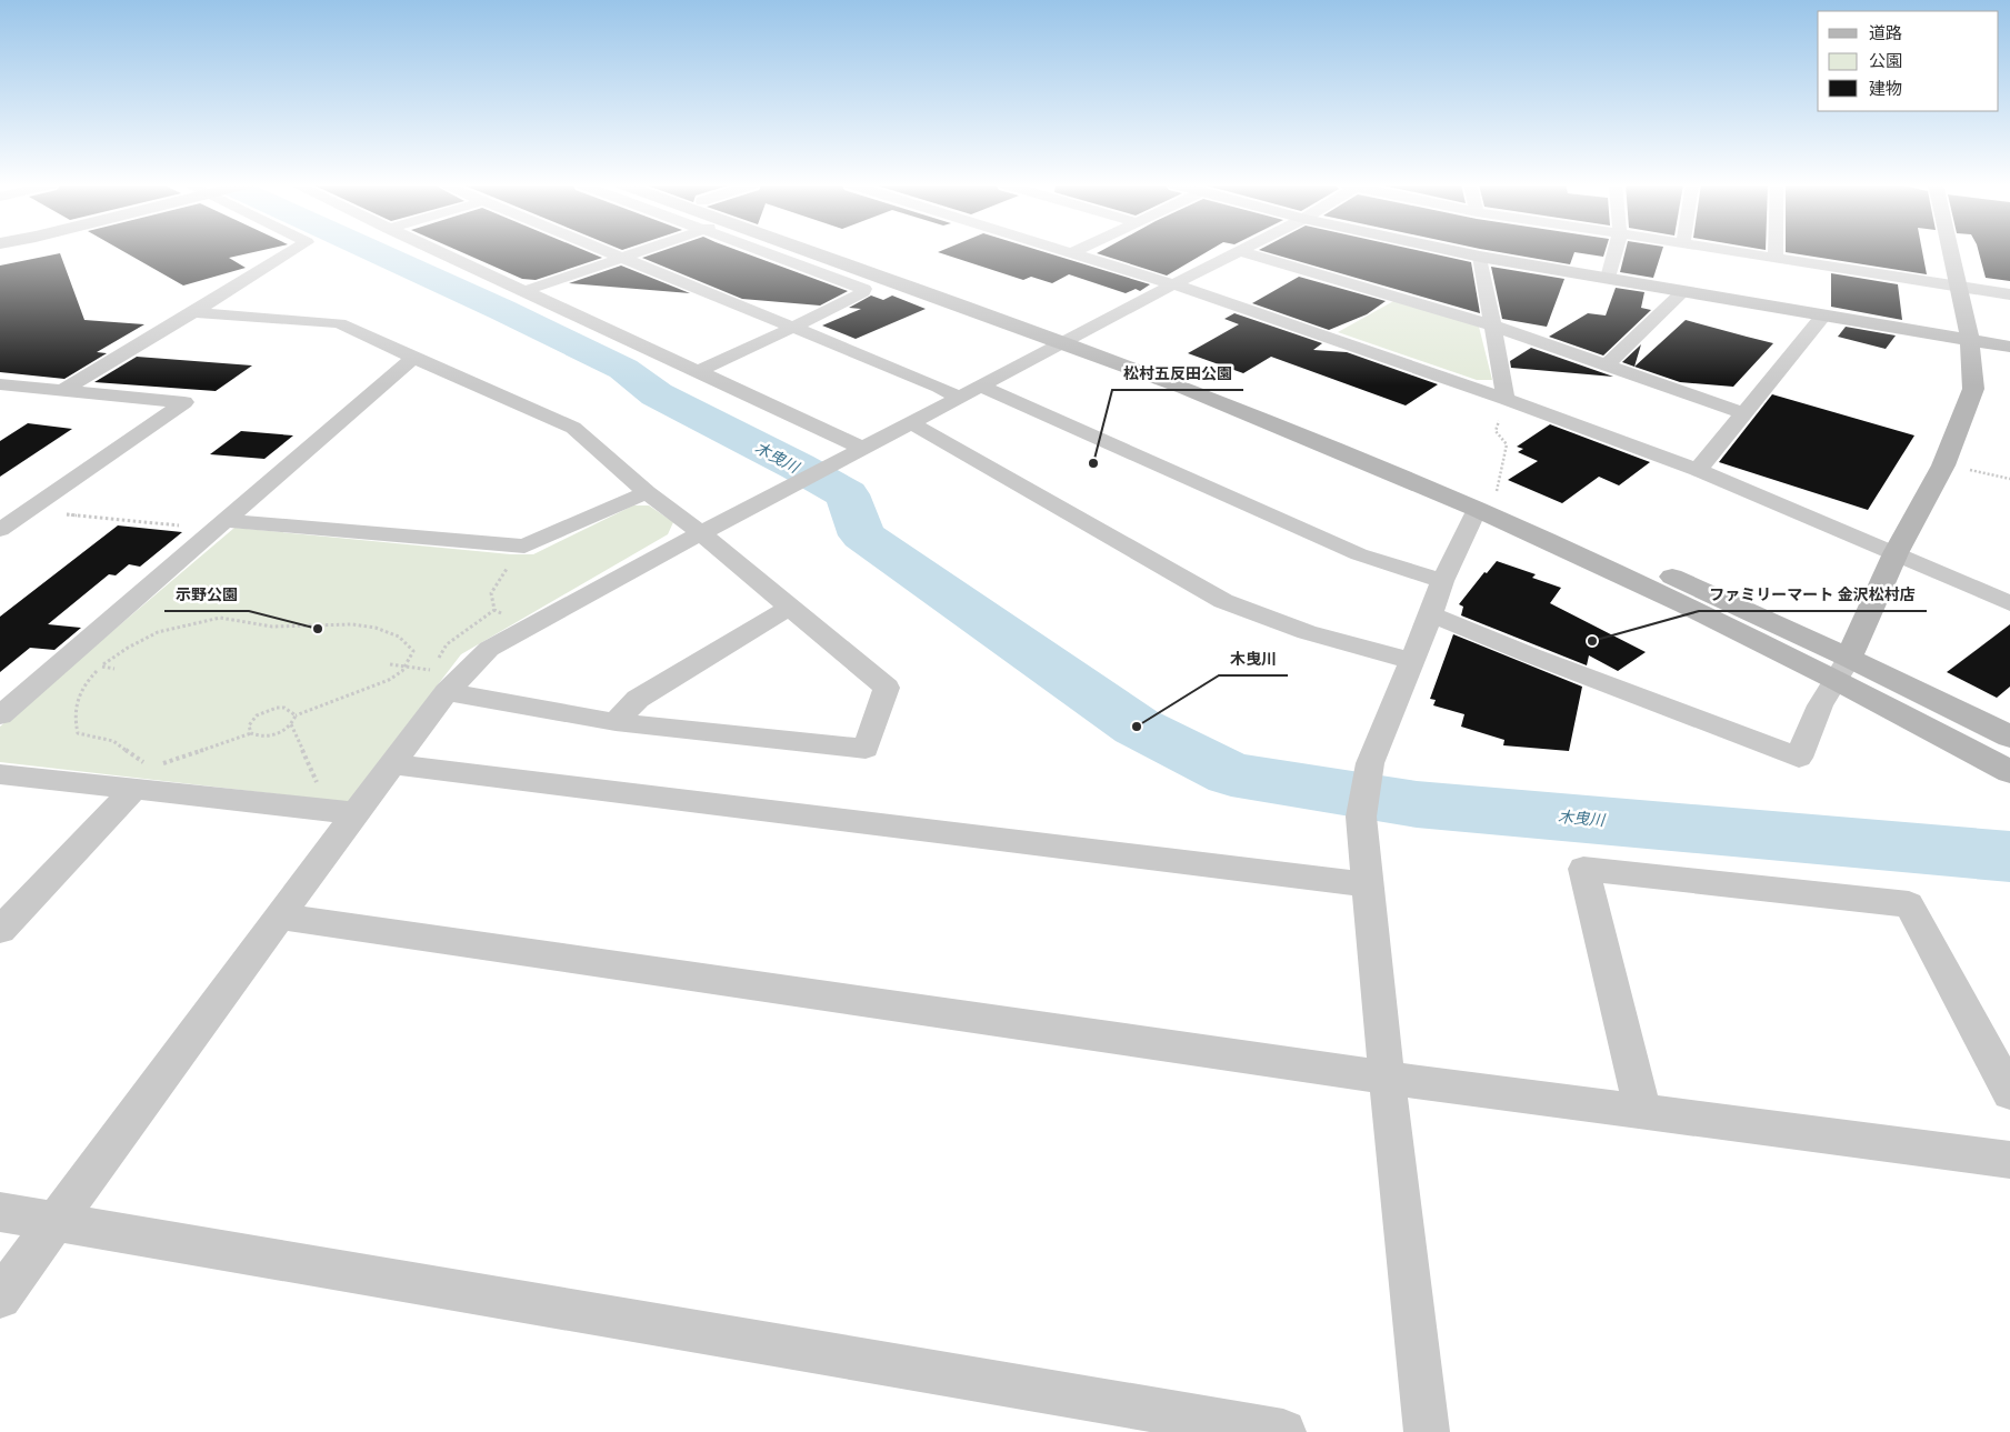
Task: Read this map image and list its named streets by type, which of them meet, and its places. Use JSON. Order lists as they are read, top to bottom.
{
  "water": ["木曳川"],
  "places": [
    "松村五反田公園",
    "示野公園",
    "ファミリーマート 金沢松村店",
    "木曳川"
  ],
  "legend": ["道路", "公園", "建物"]
}
